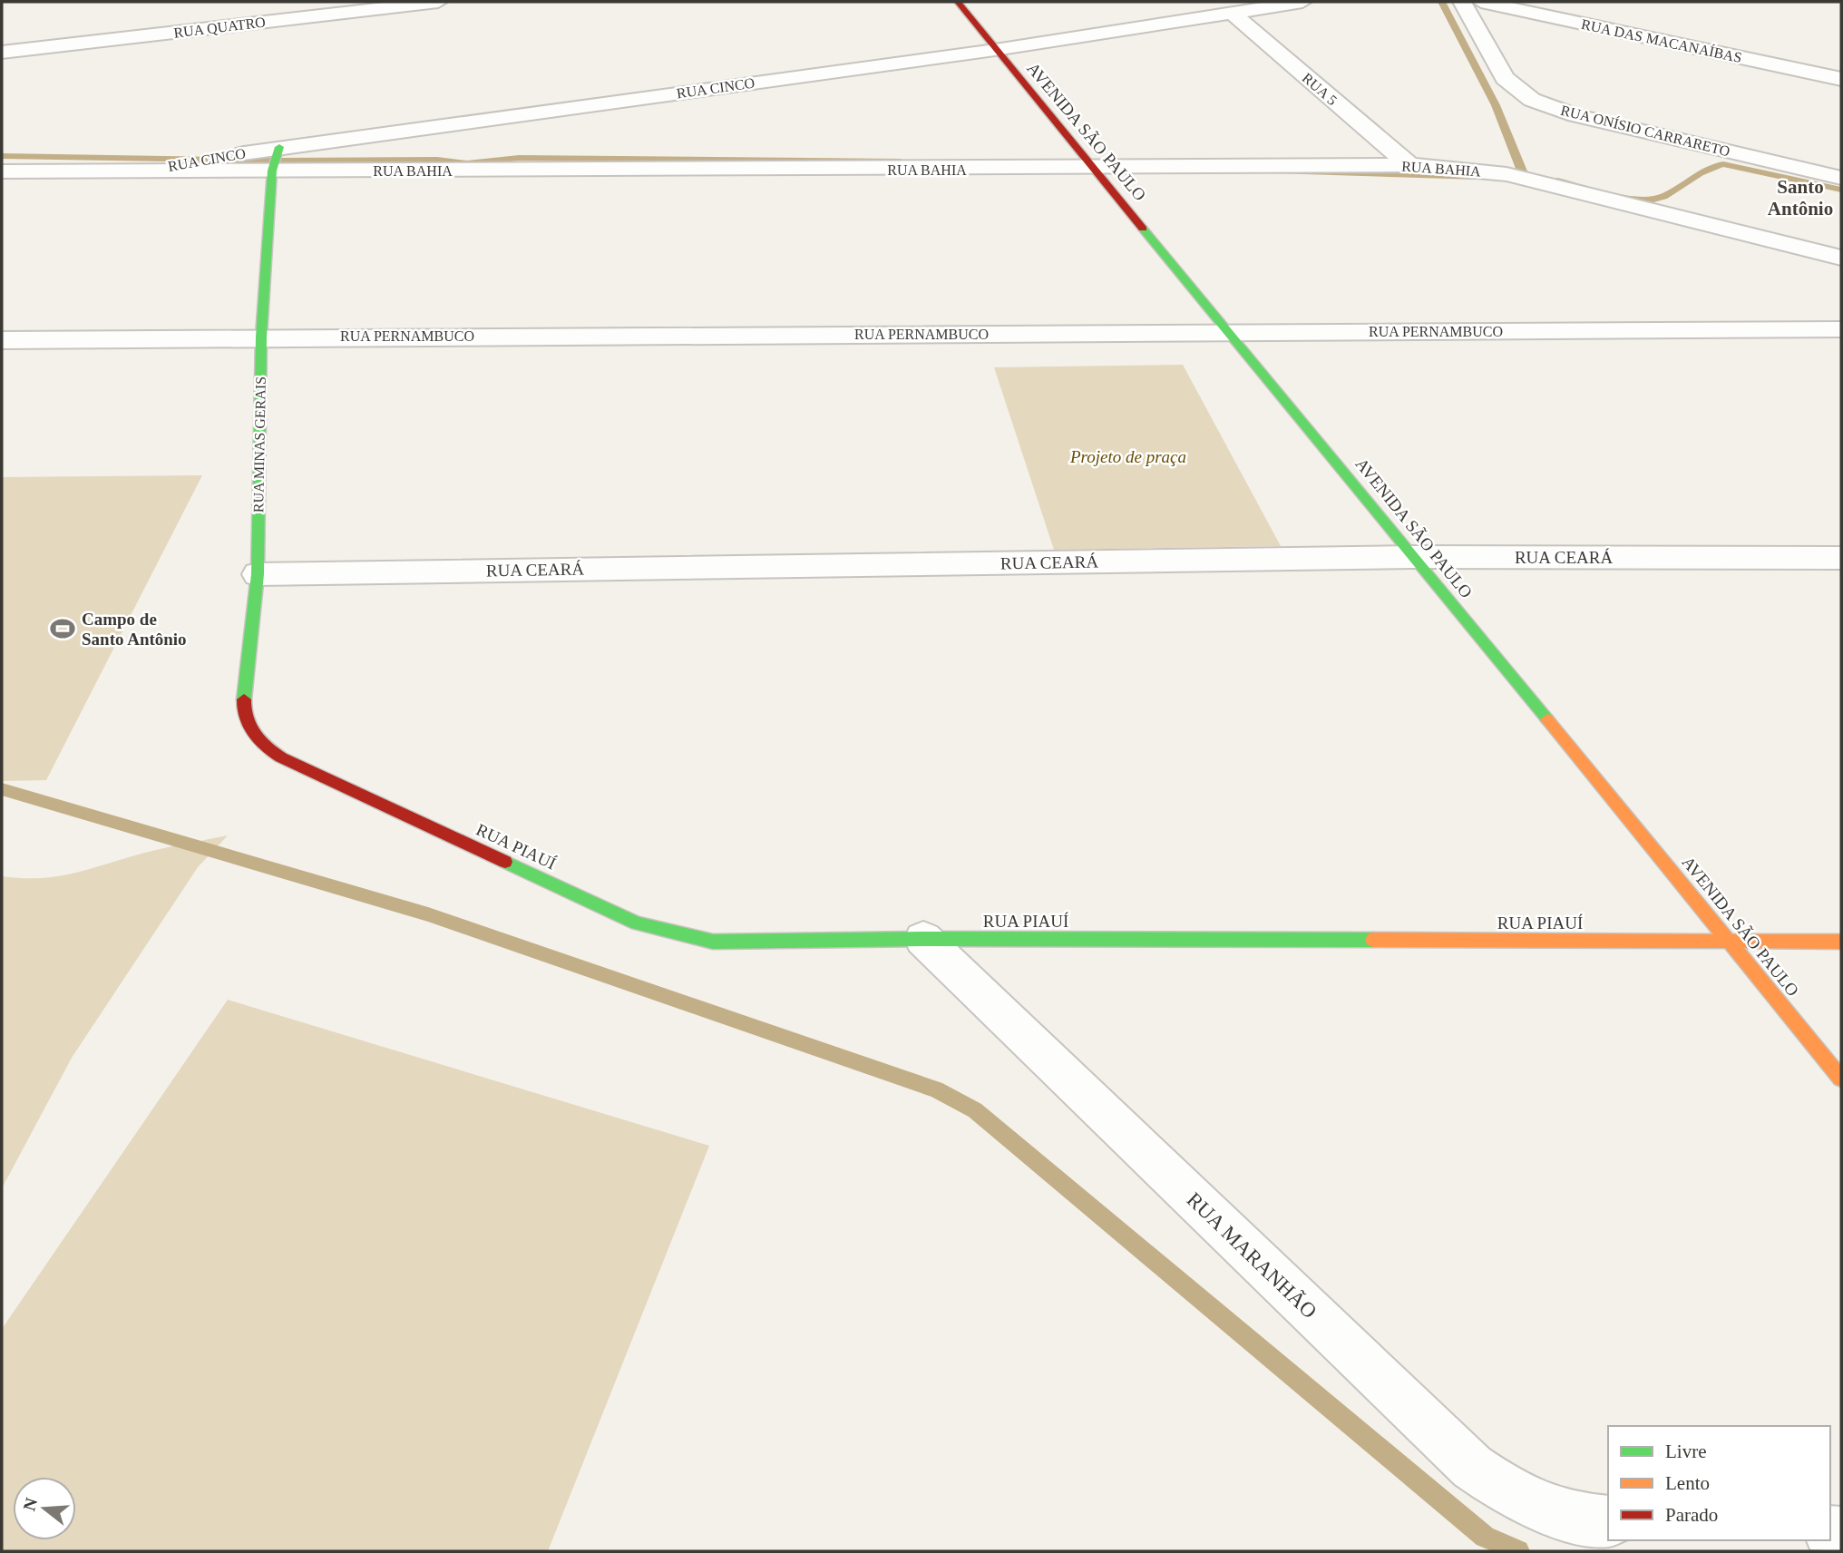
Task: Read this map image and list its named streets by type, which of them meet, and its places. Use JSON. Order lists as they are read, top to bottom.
{
  "streets": {
    "street": [
      "RUA QUATRO",
      "RUA DAS MACANAÍBAS",
      "RUA CINCO",
      "RUA 5",
      "RUA ONÍSIO CARRARETO",
      "AVENIDA SÃO PAULO",
      "RUA BAHIA",
      "RUA PERNAMBUCO",
      "RUA MINAS GERAIS",
      "RUA CEARÁ",
      "RUA PIAUÍ",
      "RUA MARANHÃO"
    ]
  },
  "crossings": [
    ["RUA CINCO", "RUA 5"],
    ["RUA CINCO", "AVENIDA SÃO PAULO"],
    ["RUA CINCO", "RUA BAHIA"],
    ["RUA CINCO", "RUA MINAS GERAIS"],
    ["RUA 5", "RUA BAHIA"],
    ["AVENIDA SÃO PAULO", "RUA BAHIA"],
    ["AVENIDA SÃO PAULO", "RUA PERNAMBUCO"],
    ["AVENIDA SÃO PAULO", "RUA CEARÁ"],
    ["AVENIDA SÃO PAULO", "RUA PIAUÍ"],
    ["RUA BAHIA", "RUA MINAS GERAIS"],
    ["RUA PERNAMBUCO", "RUA MINAS GERAIS"],
    ["RUA MINAS GERAIS", "RUA CEARÁ"],
    ["RUA MINAS GERAIS", "RUA PIAUÍ"],
    ["RUA PIAUÍ", "RUA MARANHÃO"]
  ],
  "districts": ["Santo Antônio"],
  "parks": ["Projeto de praça"],
  "places": {
    "sports": ["Campo de Santo Antônio"]
  },
  "legend": ["Livre", "Lento", "Parado"],
  "north": "left"
}
